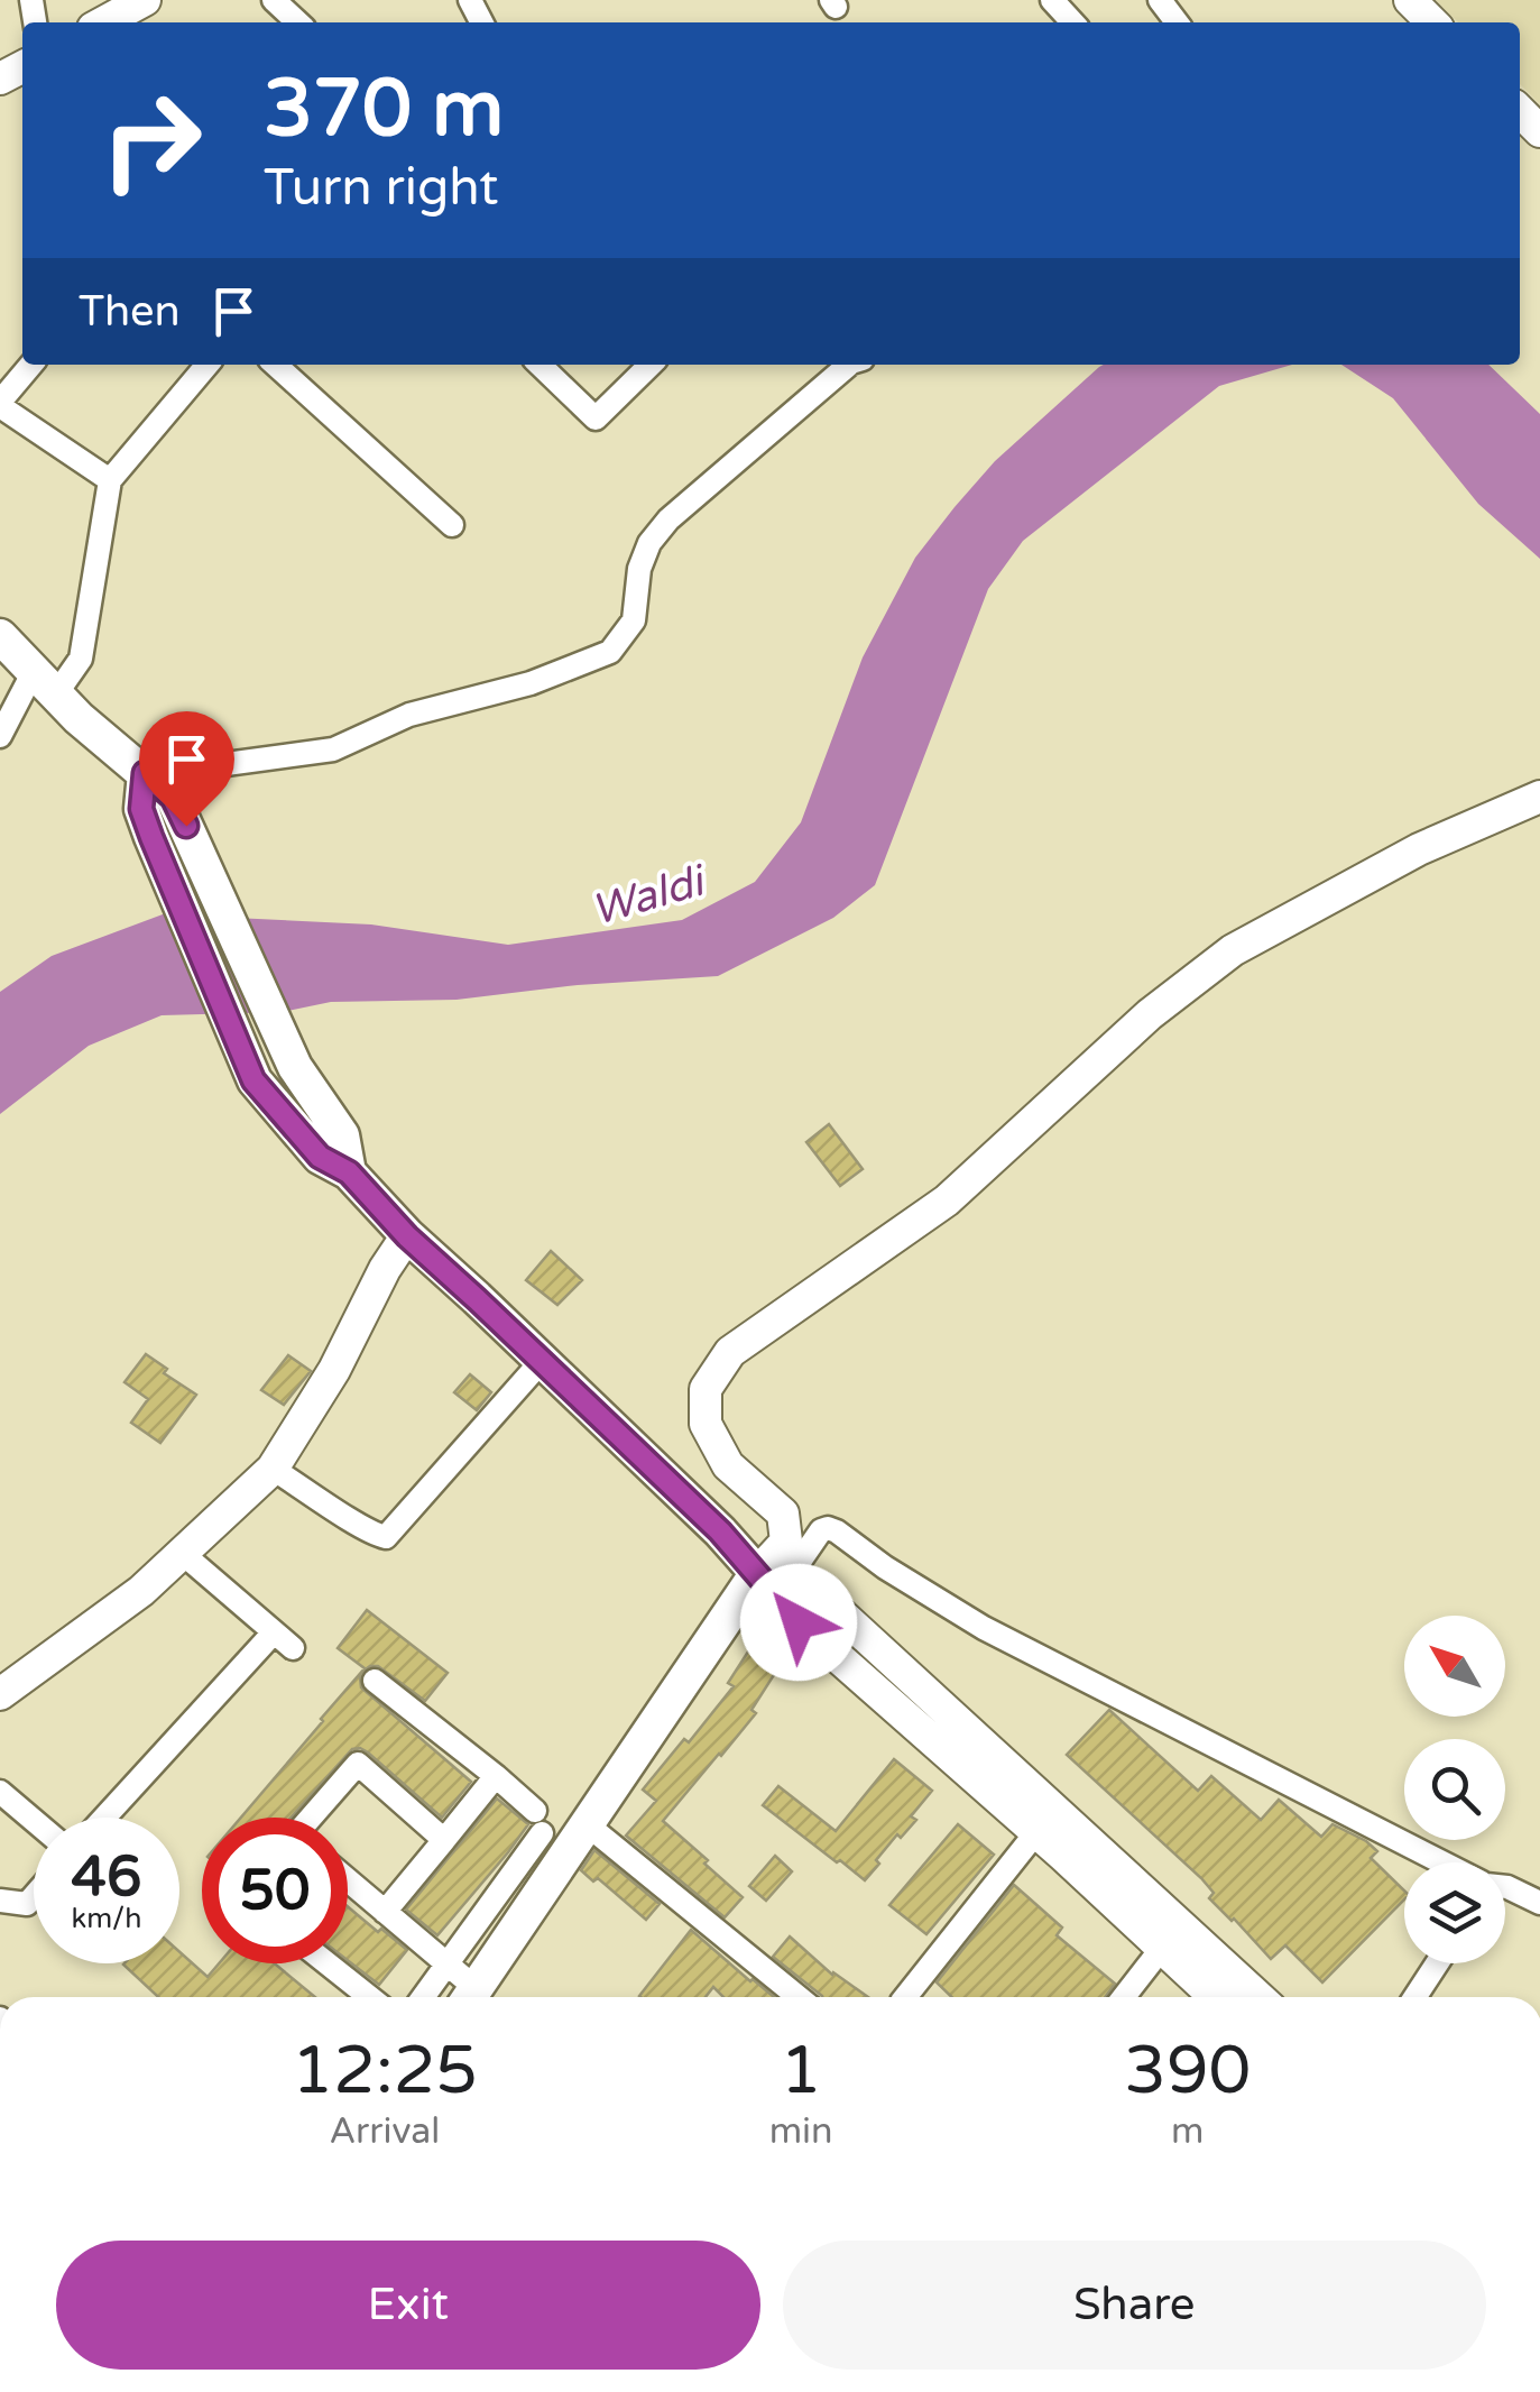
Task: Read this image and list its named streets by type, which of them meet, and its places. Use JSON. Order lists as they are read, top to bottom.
{
  "water": ["Waldi"],
  "north": "top left",
  "page": {
    "turn": ["370 m", "Turn right"],
    "then": "Then",
    "speed": "46 km/h",
    "limit": "50",
    "eta": [
      "12:25",
      "Arrival",
      "1",
      "min",
      "390",
      "m"
    ],
    "buttons": ["Exit", "Share"]
  }
}
